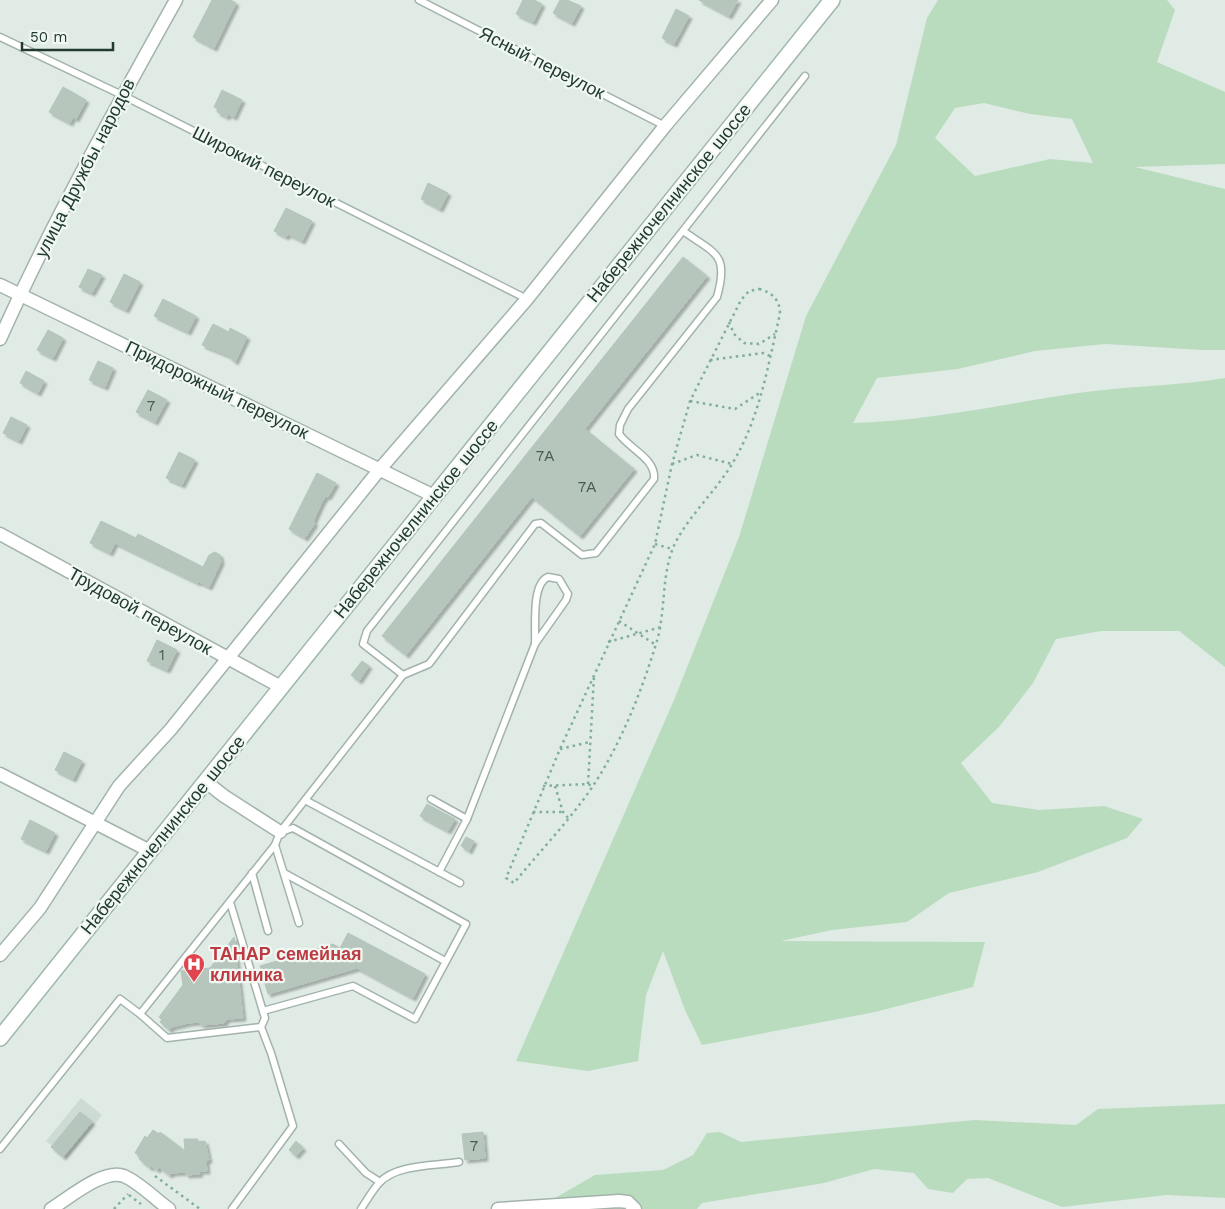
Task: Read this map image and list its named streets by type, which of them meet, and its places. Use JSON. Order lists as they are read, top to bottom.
{
  "streets": {
    "main road": ["Набережночелнинское шоссе"],
    "street": ["улица Дружбы народов", "Придорожный переулок", "Трудовой переулок"],
    "lane": ["Ясный переулок", "Широкий переулок"]
  },
  "crossings": [
    ["Широкий переулок", "улица Дружбы народов"],
    ["улица Дружбы народов", "Придорожный переулок"],
    ["Набережночелнинское шоссе", "Придорожный переулок"],
    ["Набережночелнинское шоссе", "Трудовой переулок"]
  ],
  "places": {
    "hospital": ["ТАНАР семейная клиника"]
  },
  "house_numbers": [
    "7",
    "7А",
    "7А",
    "1",
    "7"
  ],
  "scale_bar": "50 m"
}
